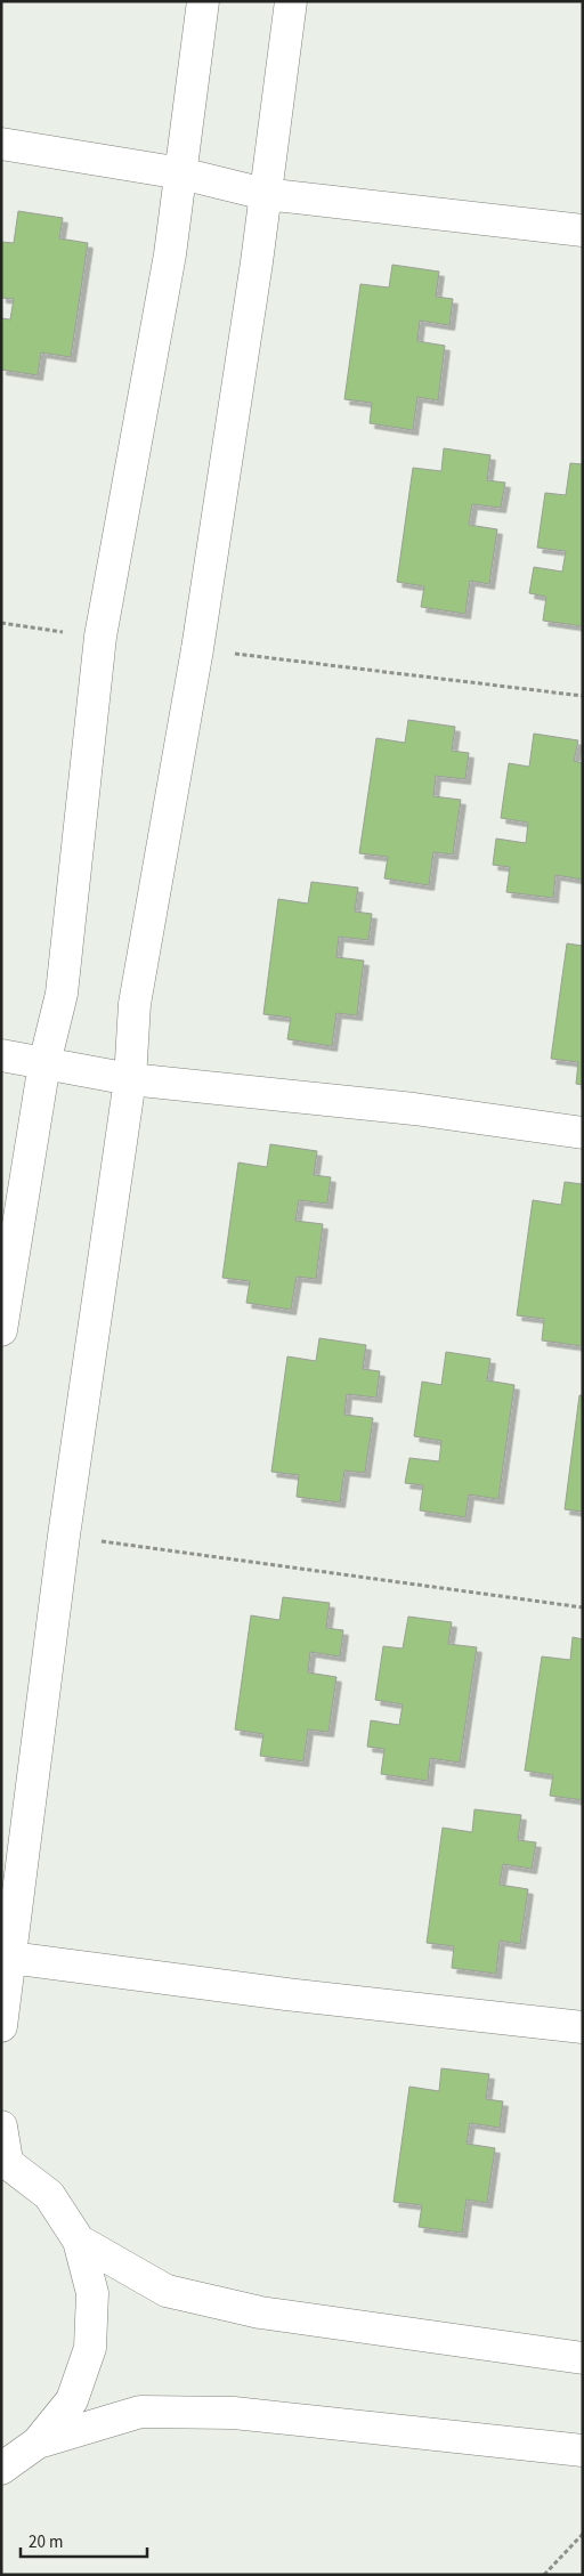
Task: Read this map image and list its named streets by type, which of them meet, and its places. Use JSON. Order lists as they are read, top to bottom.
{
  "scale_bar": "20 m"
}
